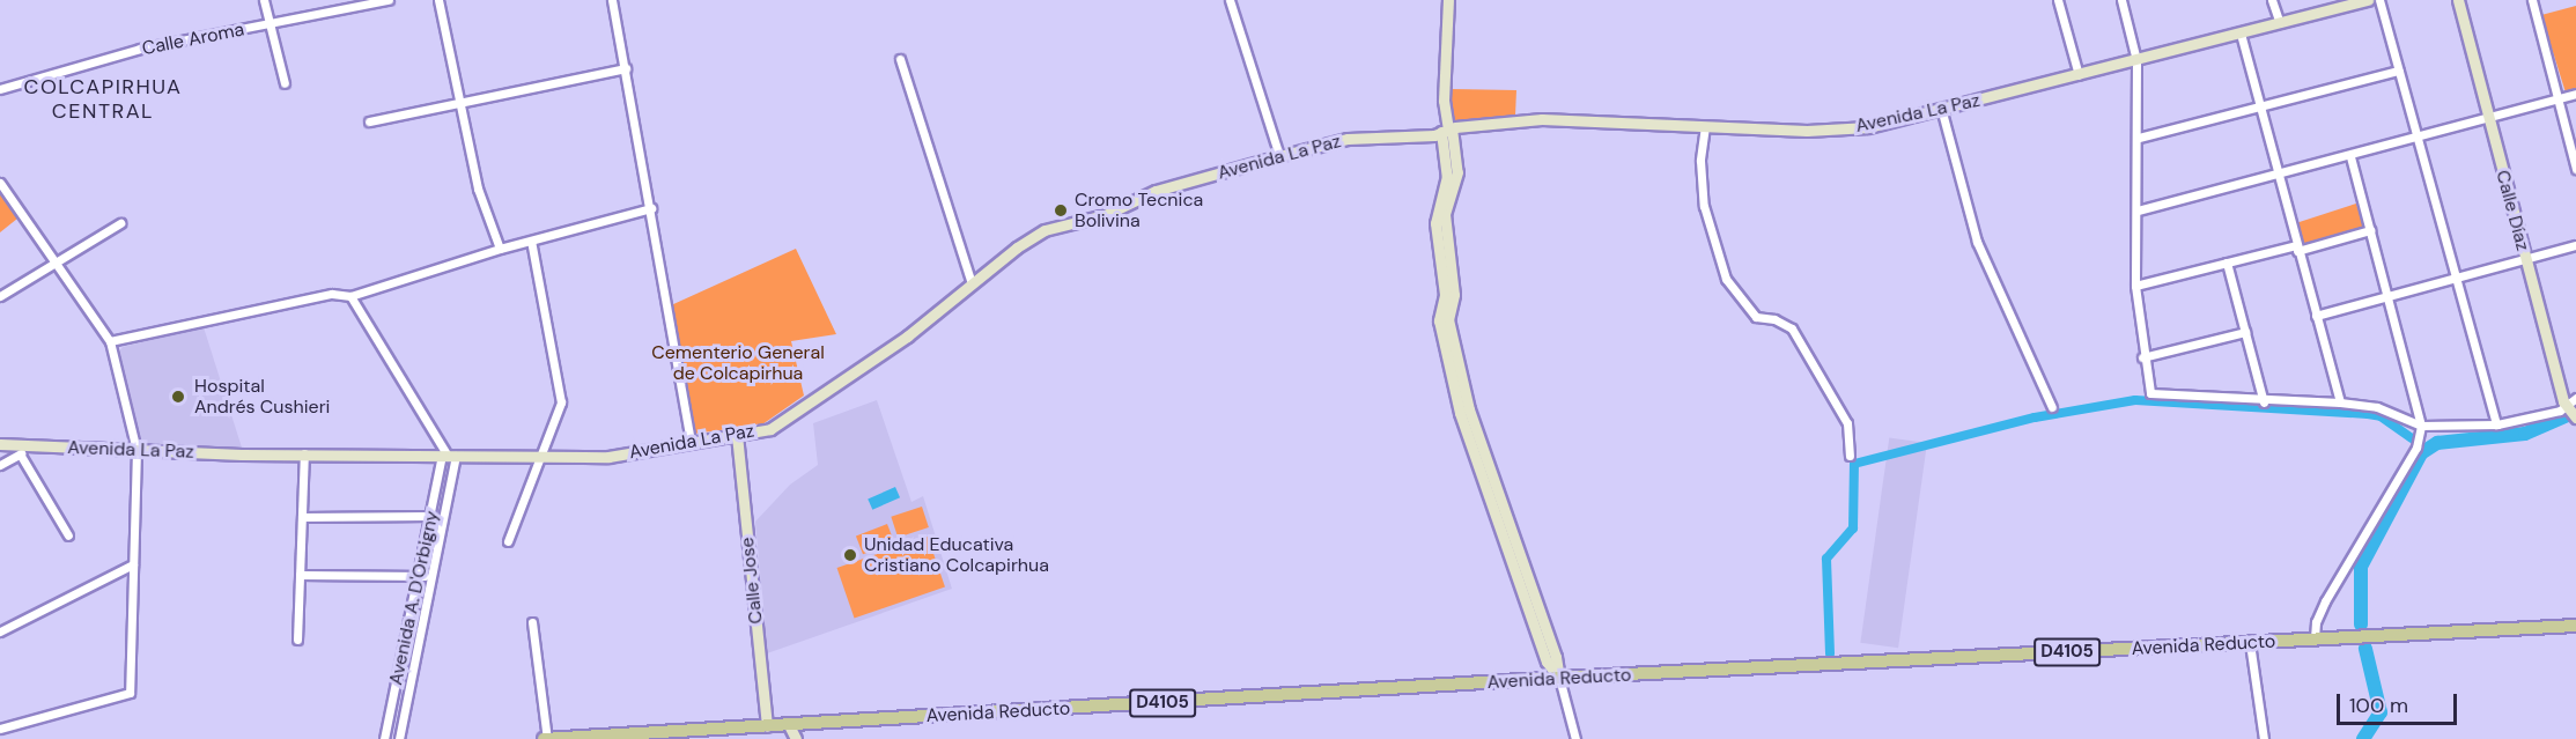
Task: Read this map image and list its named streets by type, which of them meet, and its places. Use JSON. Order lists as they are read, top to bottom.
{
  "streets": {
    "main road": [
      "Avenida La Paz",
      "Calle Díaz",
      "Calle Jose",
      "Avenida Reducto",
      "D4105"
    ],
    "street": ["Calle Aroma", "Avenida A. D'Orbigny"]
  },
  "crossings": [
    ["Avenida La Paz", "Calle Jose"],
    ["Avenida La Paz", "Avenida A. D'Orbigny"],
    ["Calle Jose", "Avenida Reducto"]
  ],
  "districts": ["COLCAPIRHUA CENTRAL"],
  "parks": ["Cementerio General de Colcapirhua"],
  "places": ["Cromo Tecnica Bolivina", "Hospital Andrés Cushieri", "Unidad Educativa Cristiano Colcapirhua"],
  "scale_bar": "100 m"
}
